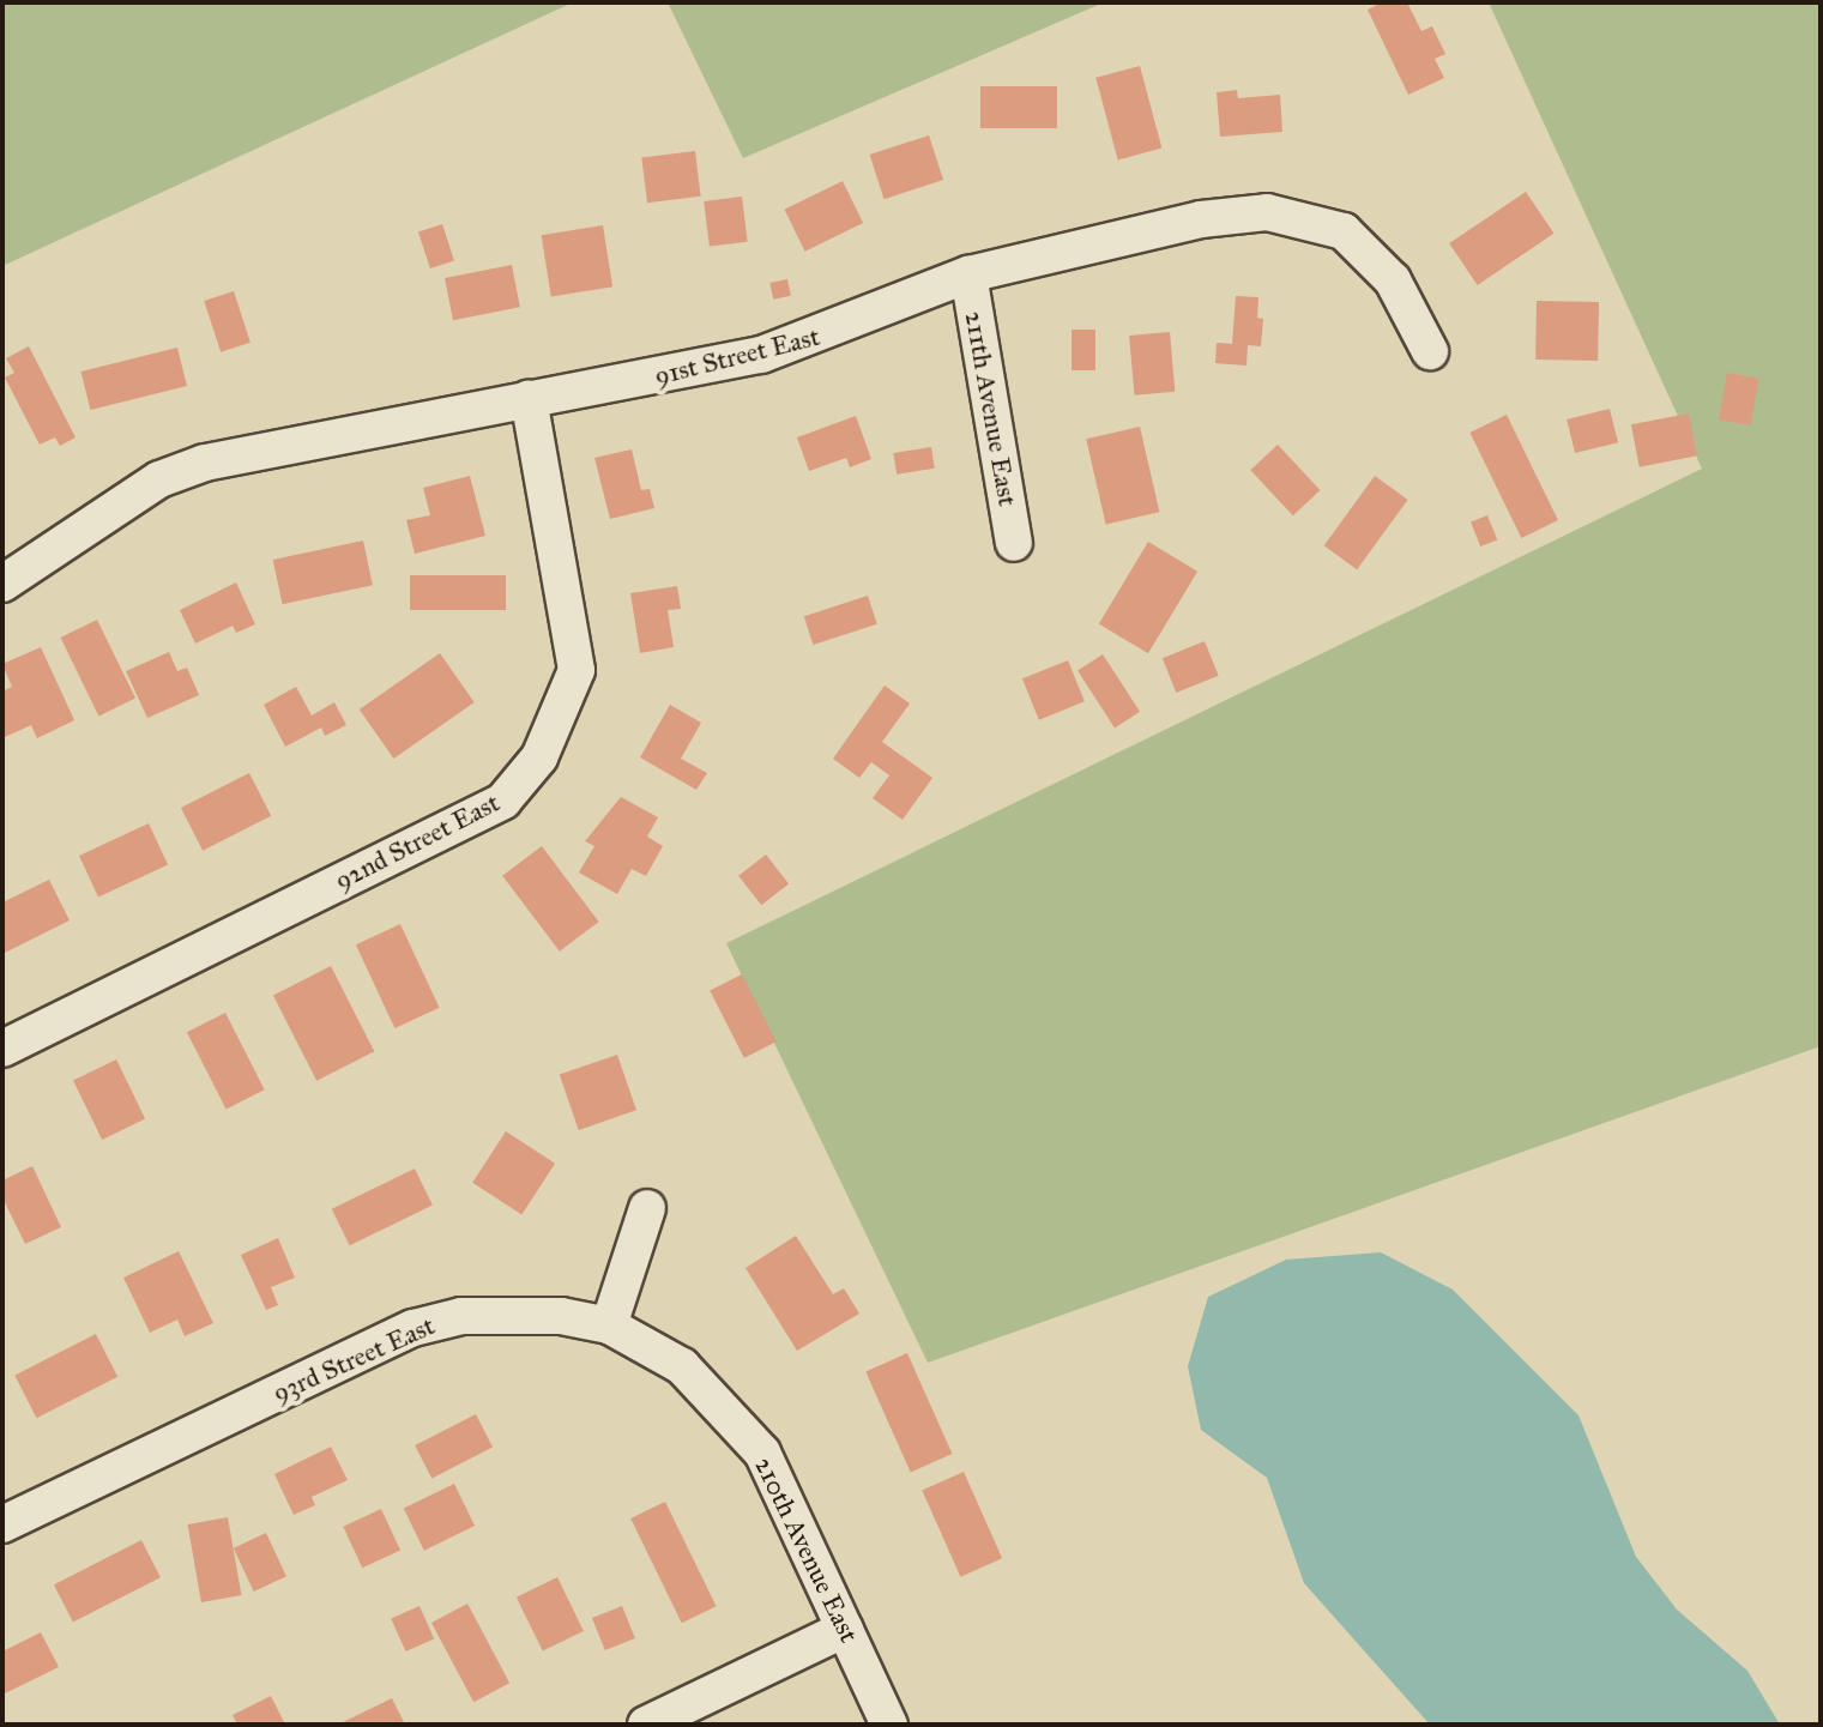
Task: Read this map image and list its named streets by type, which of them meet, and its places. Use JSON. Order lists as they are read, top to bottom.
{
  "streets": {
    "street": [
      "91st Street East",
      "211th Avenue East",
      "92nd Street East",
      "93rd Street East",
      "210th Avenue East"
    ]
  },
  "crossings": [
    ["91st Street East", "211th Avenue East"],
    ["91st Street East", "92nd Street East"],
    ["93rd Street East", "210th Avenue East"]
  ]
}
